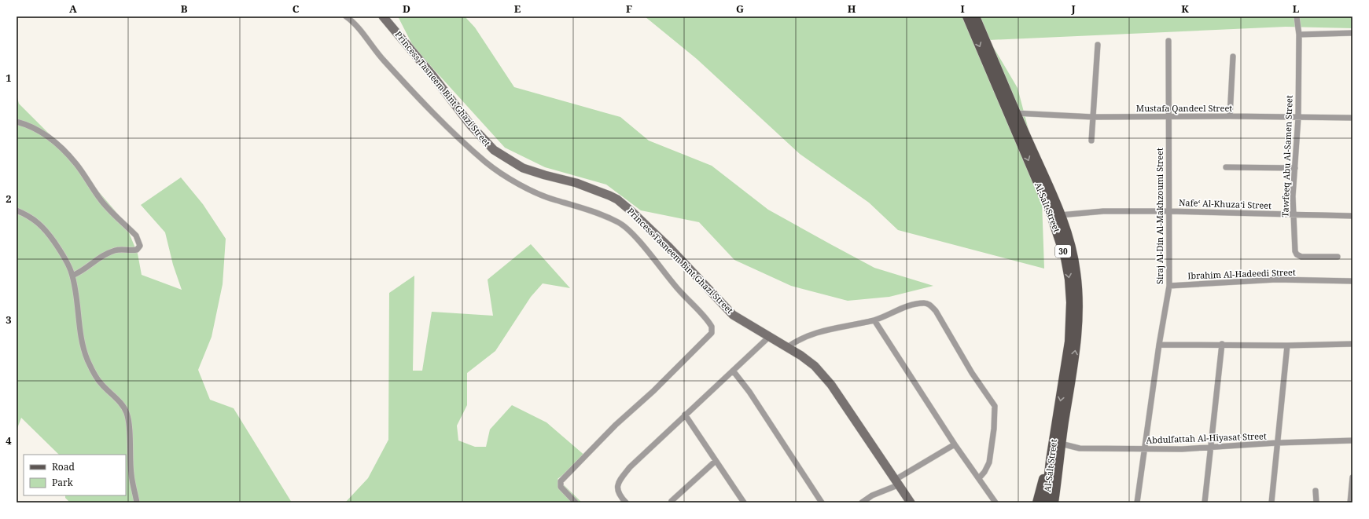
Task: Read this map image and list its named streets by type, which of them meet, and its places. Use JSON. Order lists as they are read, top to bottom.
{
  "streets": {
    "main road": ["Princess Tasneem Bint Ghazi Street", "Al-Salt Street", "30"],
    "street": [
      "Mustafa Qandeel Street",
      "Tawfeeq Abu Al-Samen Street",
      "Nafe‘ Al-Khuza‘i Street",
      "Siraj Al-Din Al-Makhzoumi Street",
      "Ibrahim Al-Hadeedi Street",
      "Abdulfattah Al-Hiyasat Street"
    ]
  },
  "crossings": [
    ["Mustafa Qandeel Street", "Tawfeeq Abu Al-Samen Street"],
    ["Mustafa Qandeel Street", "Al-Salt Street"],
    ["Mustafa Qandeel Street", "Siraj Al-Din Al-Makhzoumi Street"],
    ["Tawfeeq Abu Al-Samen Street", "Nafe‘ Al-Khuza‘i Street"],
    ["Nafe‘ Al-Khuza‘i Street", "Al-Salt Street"],
    ["Nafe‘ Al-Khuza‘i Street", "Siraj Al-Din Al-Makhzoumi Street"],
    ["Al-Salt Street", "Abdulfattah Al-Hiyasat Street"],
    ["Siraj Al-Din Al-Makhzoumi Street", "Ibrahim Al-Hadeedi Street"],
    ["Siraj Al-Din Al-Makhzoumi Street", "Abdulfattah Al-Hiyasat Street"]
  ],
  "legend": ["Road", "Park"],
  "grid": {
    "columns": [
      "A",
      "B",
      "C",
      "D",
      "E",
      "F",
      "G",
      "H",
      "I",
      "J",
      "K",
      "L"
    ],
    "rows": [
      "1",
      "2",
      "3",
      "4"
    ]
  }
}
